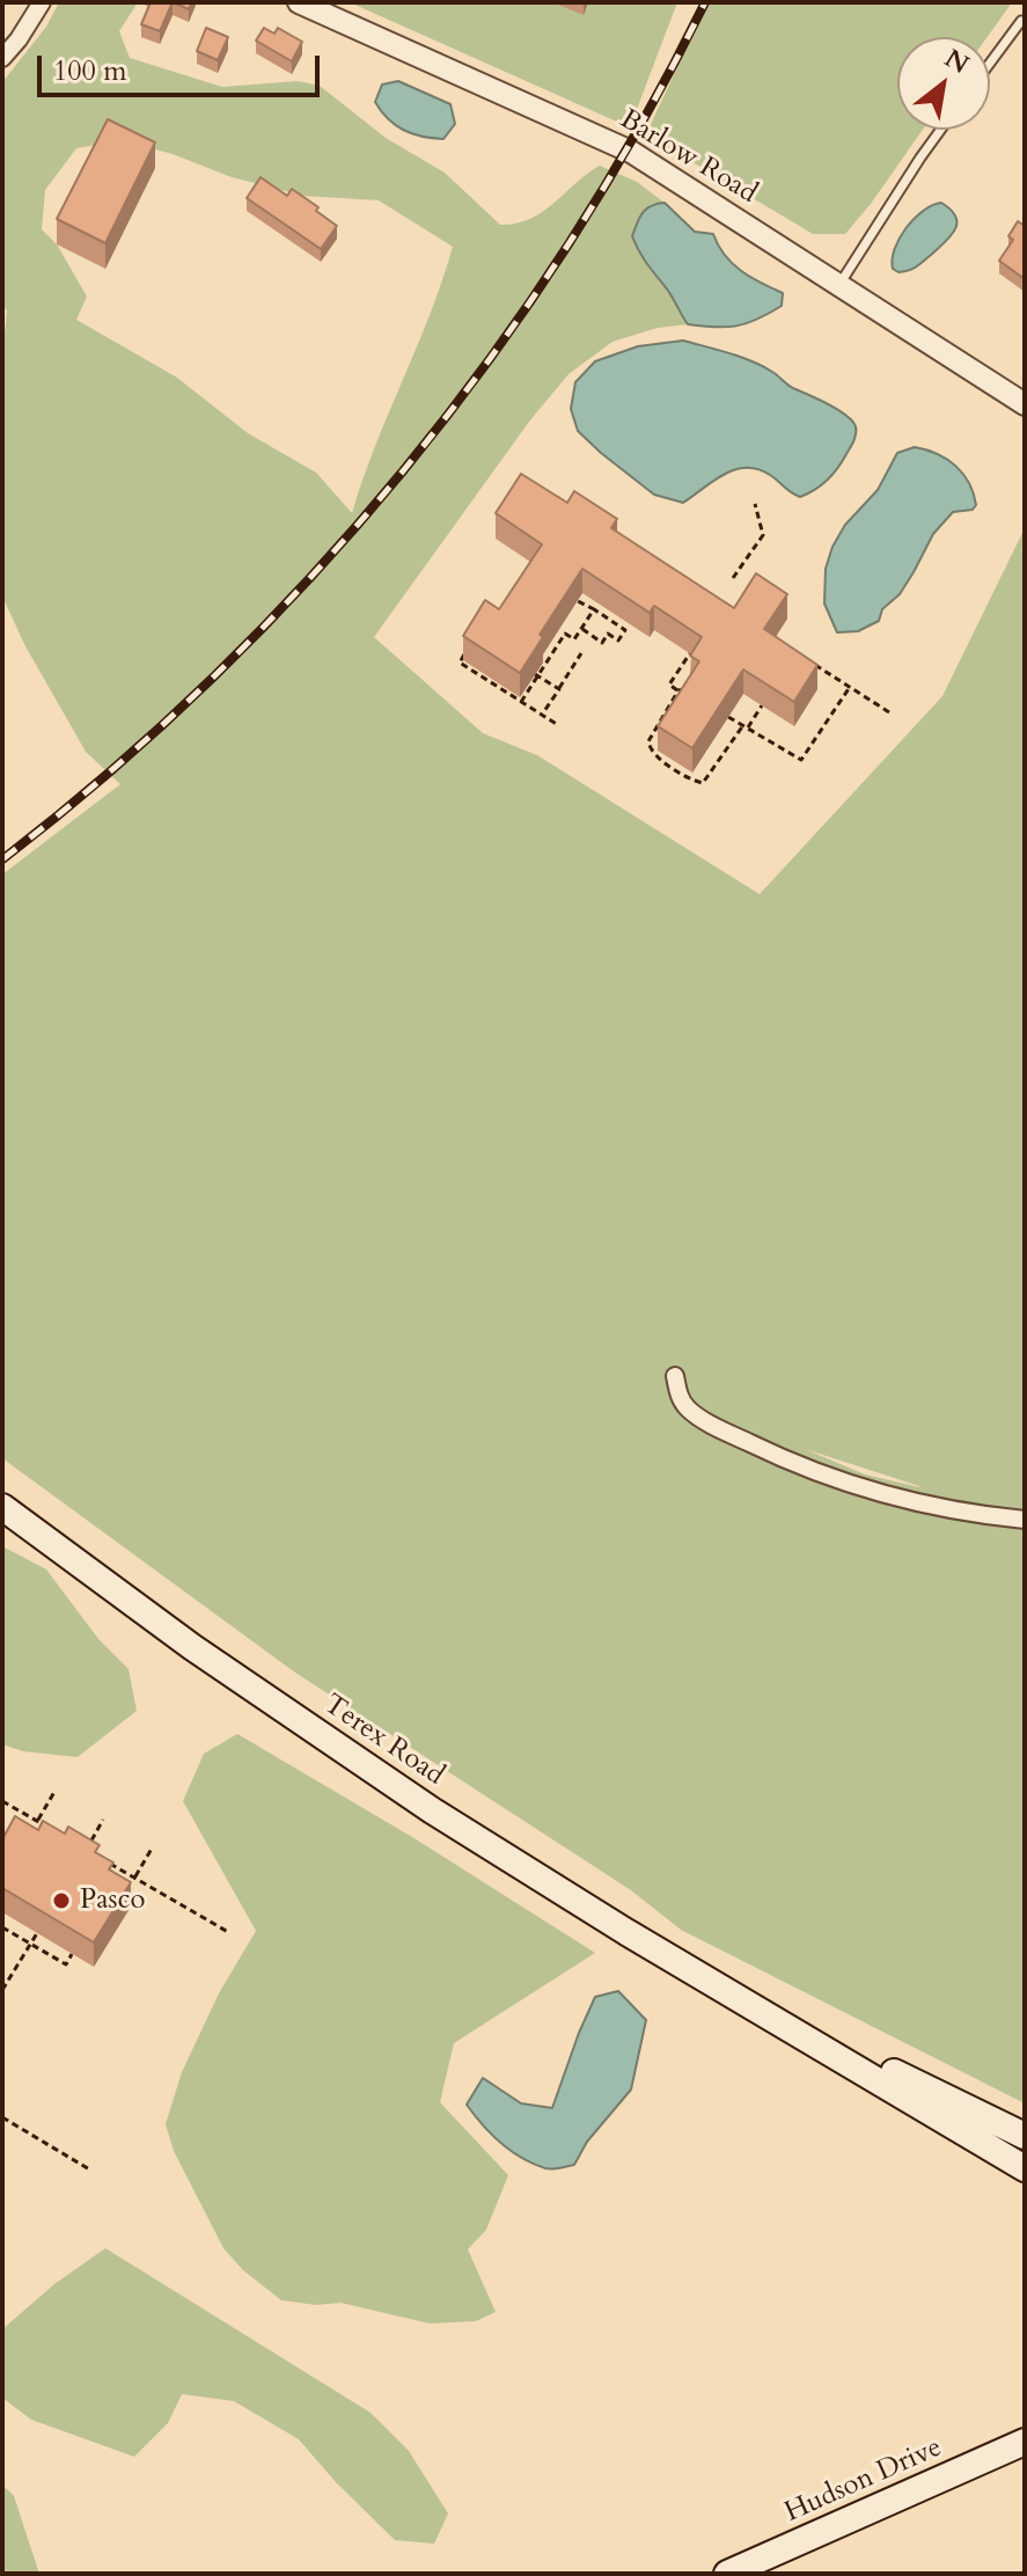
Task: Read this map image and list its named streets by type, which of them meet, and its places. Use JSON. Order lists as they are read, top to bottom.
{
  "streets": {
    "main road": ["Terex Road", "Hudson Drive"],
    "street": ["Barlow Road"]
  },
  "places": ["Pasco"],
  "scale_bar": "100 m",
  "north": "top right"
}
